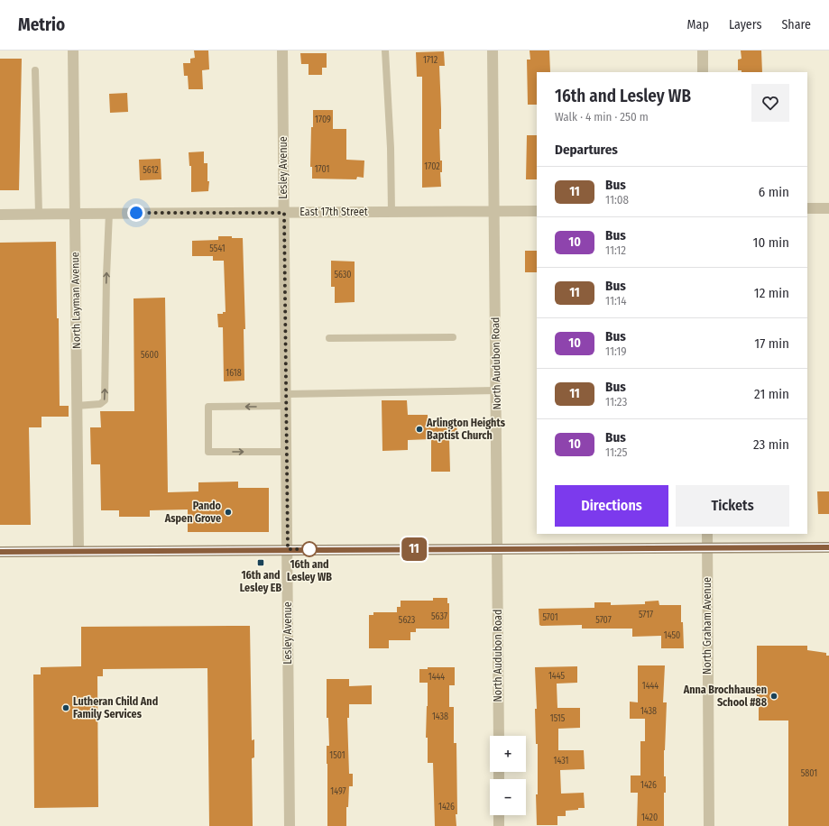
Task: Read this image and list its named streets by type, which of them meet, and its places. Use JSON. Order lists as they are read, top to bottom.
{
  "streets": {
    "street": [
      "Lesley Avenue",
      "East 17th Street",
      "North Layman Avenue",
      "North Audubon Road",
      "North Graham Avenue"
    ]
  },
  "crossings": [
    ["Lesley Avenue", "East 17th Street"],
    ["East 17th Street", "North Layman Avenue"],
    ["East 17th Street", "North Audubon Road"]
  ],
  "places": {
    "other": [
      "Arlington Heights Baptist Church",
      "Pando Aspen Grove",
      "16th and Lesley WB",
      "Anna Brochhausen School #88",
      "Lutheran Child And Family Services"
    ],
    "transit": ["16th and Lesley EB"]
  },
  "lines": ["bus line 11"],
  "house_numbers": [
    "1712",
    "1709",
    "1702",
    "1701",
    "5612",
    "5541",
    "5630",
    "5600",
    "1618",
    "5717",
    "5637",
    "5701",
    "5623",
    "5707",
    "1450",
    "1445",
    "1444",
    "1444",
    "1438",
    "1438",
    "1515",
    "1501",
    "1431",
    "5801",
    "1426",
    "1497",
    "1426",
    "1420"
  ],
  "page": {
    "header": "Metrio",
    "nav": ["Map", "Layers", "Share"],
    "on_map": "11",
    "heading": [
      ["16th and Lesley WB", "Walk · 4 min · 250 m"],
      "Departures"
    ],
    "list": [
      {
        "mark": "11",
        "name": "Bus",
        "note": "11:08",
        "value": "6 min"
      },
      {
        "mark": "10",
        "name": "Bus",
        "note": "11:12",
        "value": "10 min"
      },
      {
        "mark": "11",
        "name": "Bus",
        "note": "11:14",
        "value": "12 min"
      },
      {
        "mark": "10",
        "name": "Bus",
        "note": "11:19",
        "value": "17 min"
      },
      {
        "mark": "11",
        "name": "Bus",
        "note": "11:23",
        "value": "21 min"
      },
      {
        "mark": "10",
        "name": "Bus",
        "note": "11:25",
        "value": "23 min"
      }
    ],
    "buttons": ["Directions", "Tickets"],
    "map_buttons": ["+", "−"]
  }
}
